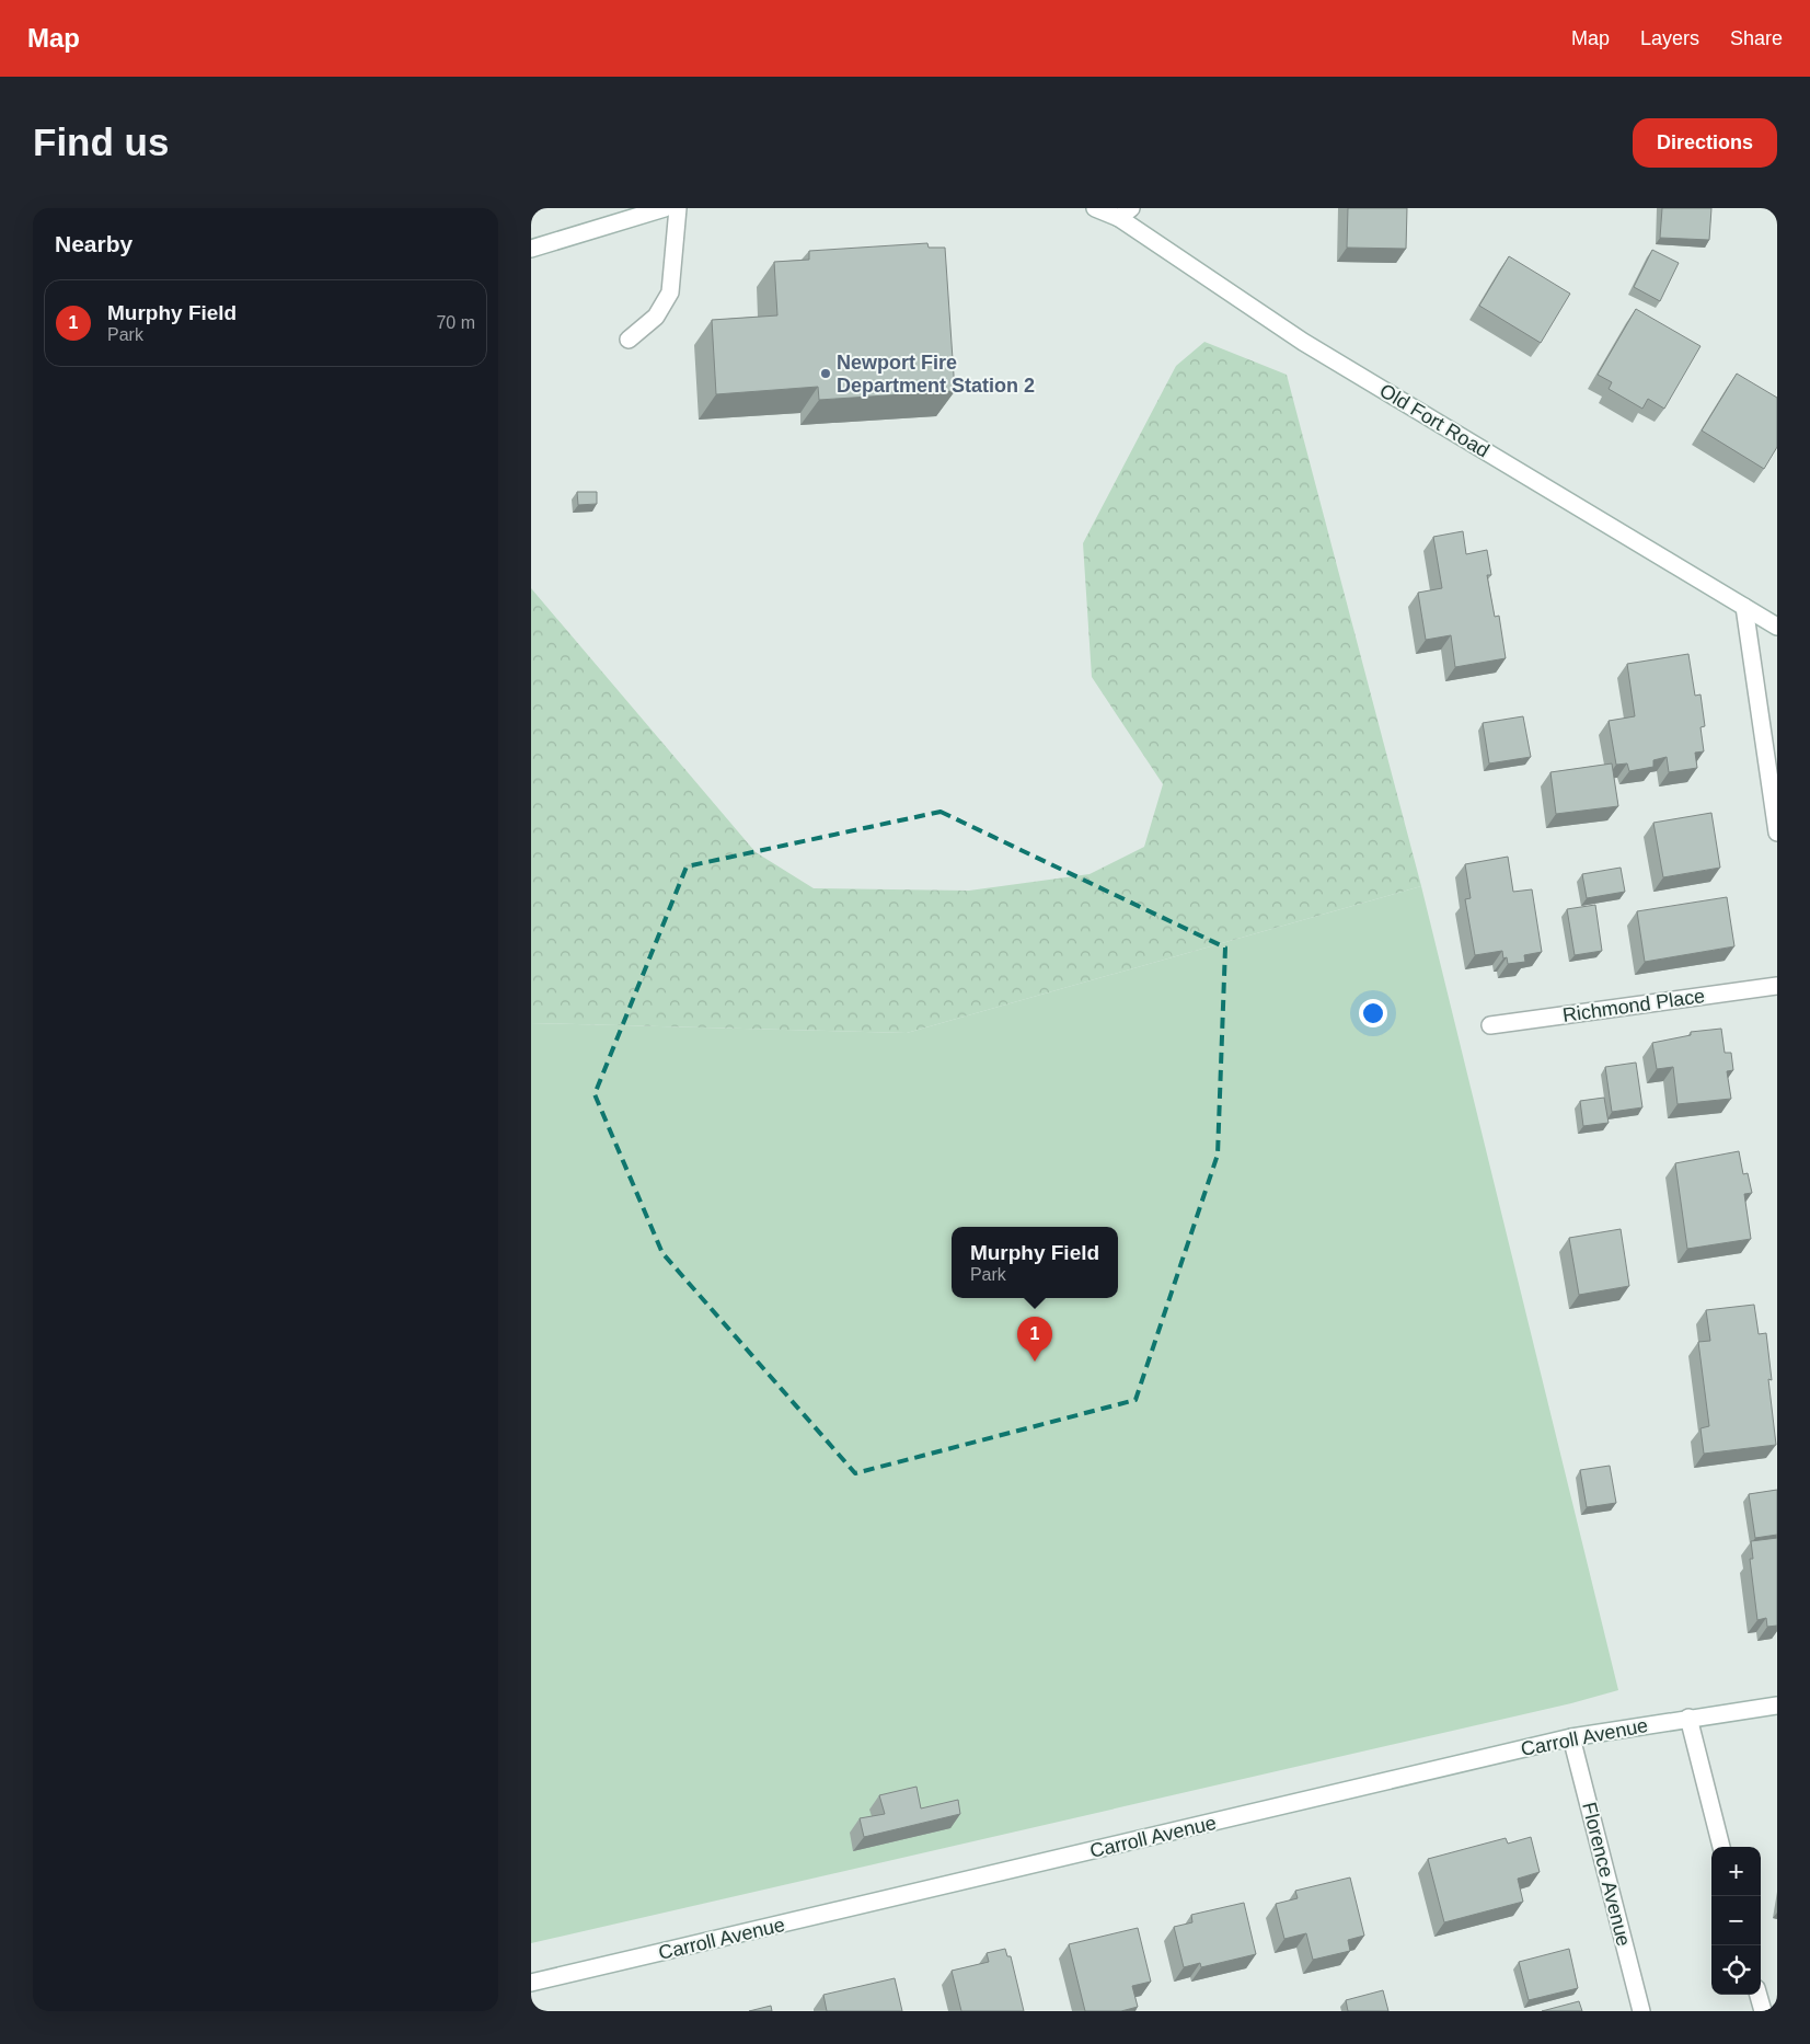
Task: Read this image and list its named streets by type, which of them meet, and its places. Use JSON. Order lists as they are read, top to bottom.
{
  "streets": {
    "street": [
      "Old Fort Road",
      "Richmond Place",
      "Carroll Avenue",
      "Florence Avenue"
    ]
  },
  "crossings": [
    ["Carroll Avenue", "Florence Avenue"]
  ],
  "places": ["Newport Fire Department Station 2"],
  "page": {
    "header": "Map",
    "nav": ["Map", "Layers", "Share"],
    "buttons": "Directions",
    "title": "Find us",
    "heading": "Nearby",
    "list": [
      {
        "mark": "1",
        "name": "Murphy Field",
        "note": "Park",
        "value": "70 m"
      }
    ],
    "popup": ["Murphy Field", "Park"],
    "pins": "1",
    "map_buttons": ["+", "−"]
  }
}
